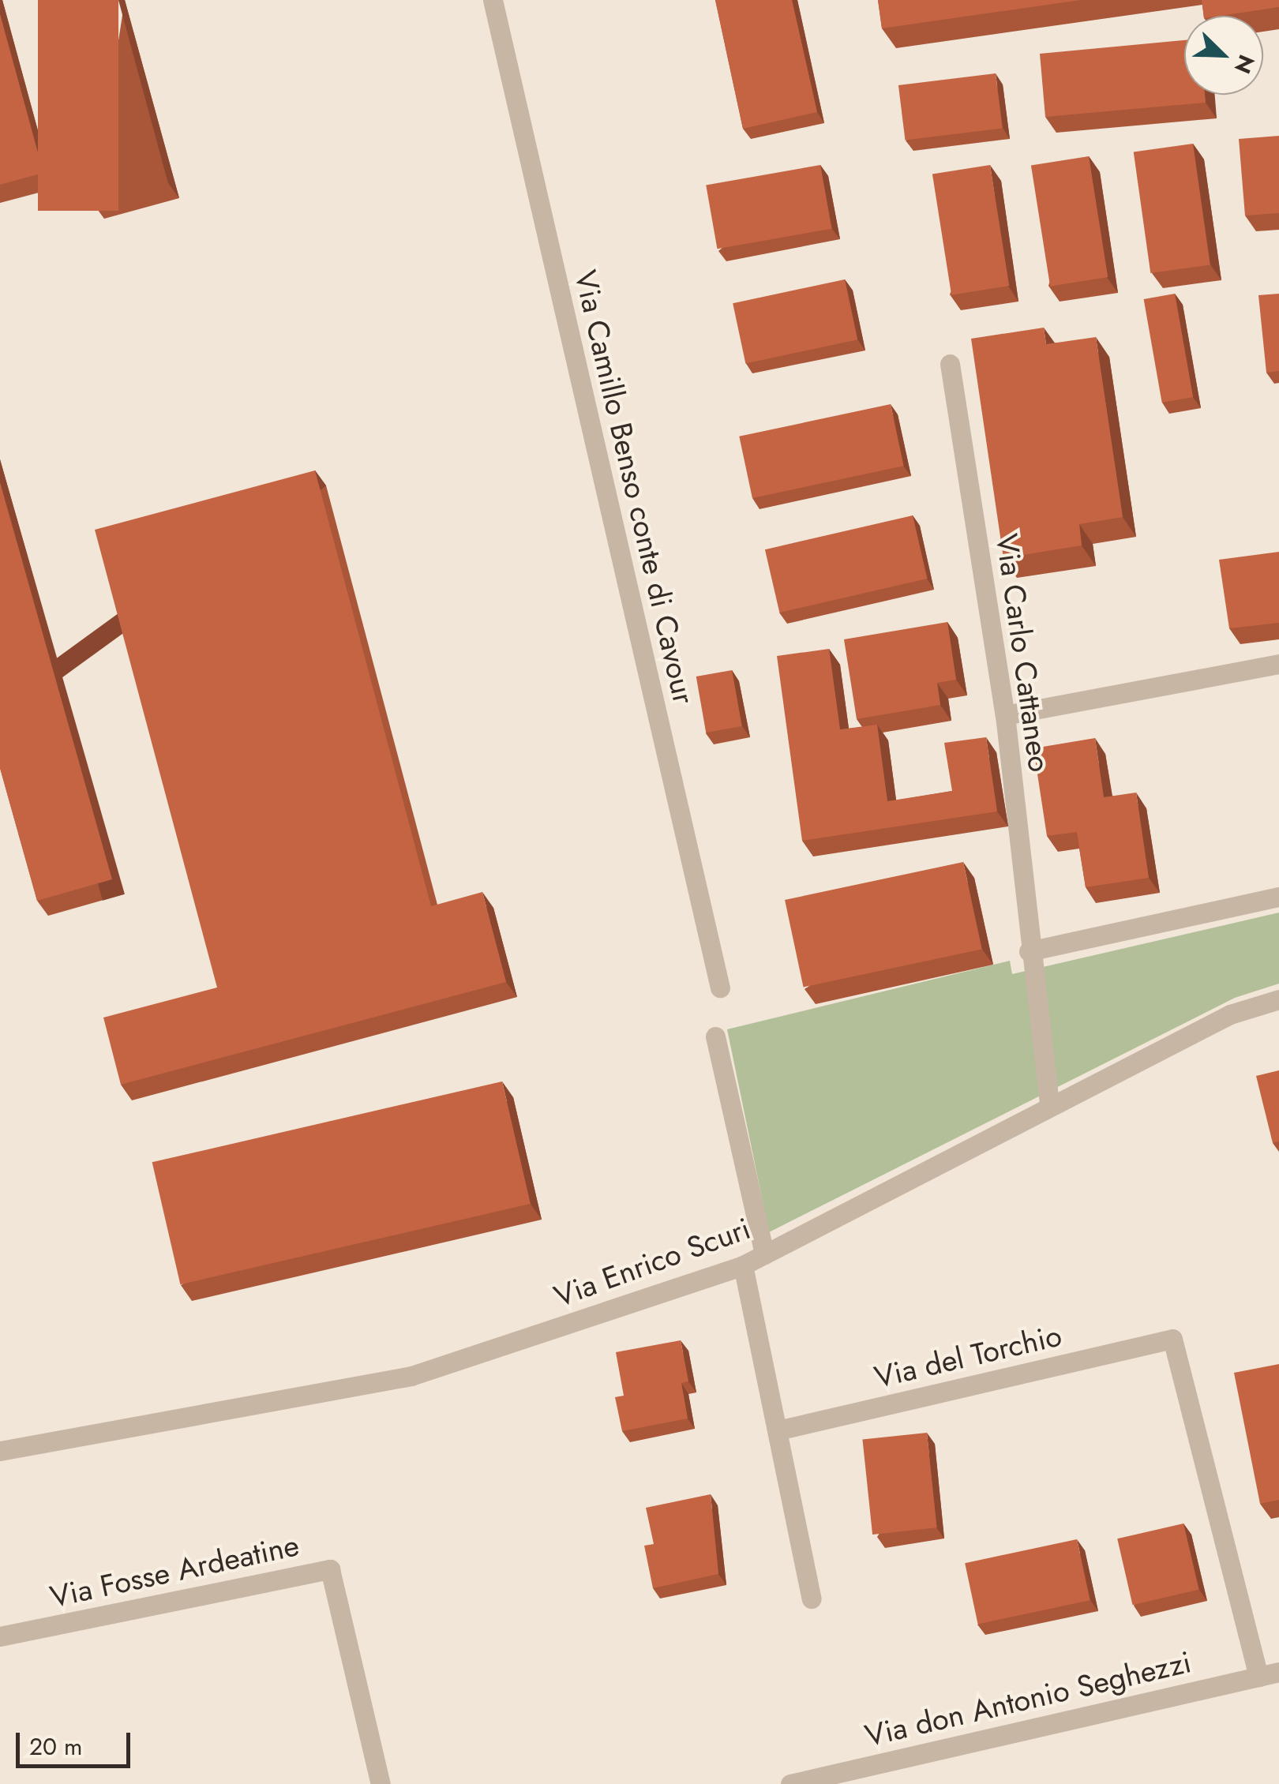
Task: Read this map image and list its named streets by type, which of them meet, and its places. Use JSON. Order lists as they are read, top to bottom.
{
  "streets": {
    "street": [
      "Via Camillo Benso conte di Cavour",
      "Via Carlo Cattaneo",
      "Via Enrico Scuri",
      "Via del Torchio",
      "Via Fosse Ardeatine",
      "Via don Antonio Seghezzi"
    ]
  },
  "crossings": [
    ["Via Carlo Cattaneo", "Via Enrico Scuri"],
    ["Via del Torchio", "Via don Antonio Seghezzi"]
  ],
  "scale_bar": "20 m",
  "north": "bottom right"
}
